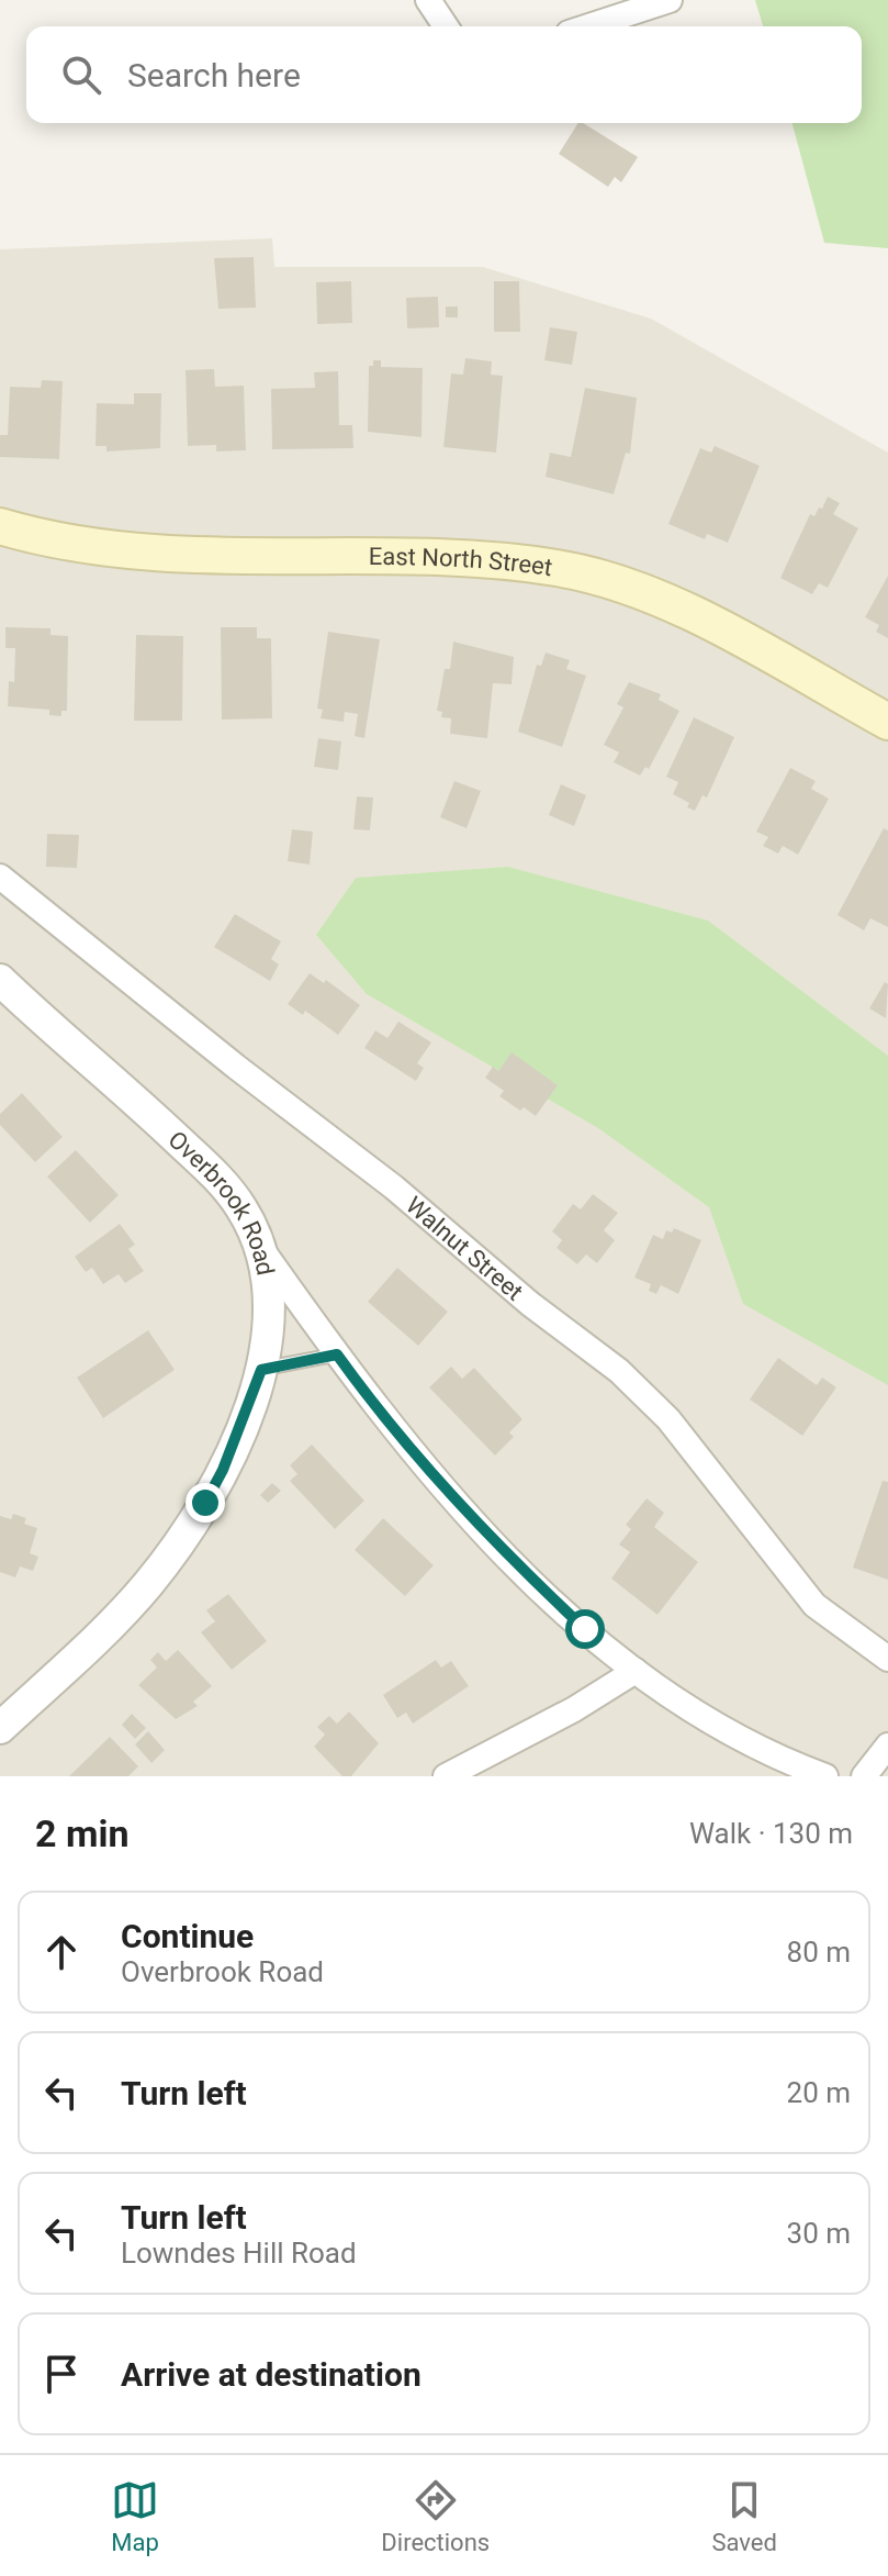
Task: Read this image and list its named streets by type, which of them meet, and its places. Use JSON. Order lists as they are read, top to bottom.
{
  "streets": {
    "main road": ["East North Street"],
    "street": ["Overbrook Road", "Walnut Street"]
  },
  "page": {
    "search": "Search here",
    "heading": ["2 min", "Walk · 130 m"],
    "list": [
      ["Continue", "Overbrook Road", "80 m"],
      ["Turn left", "20 m"],
      ["Turn left", "Lowndes Hill Road", "30 m"],
      "Arrive at destination"
    ],
    "nav": ["Map", "Directions", "Saved"]
  }
}
